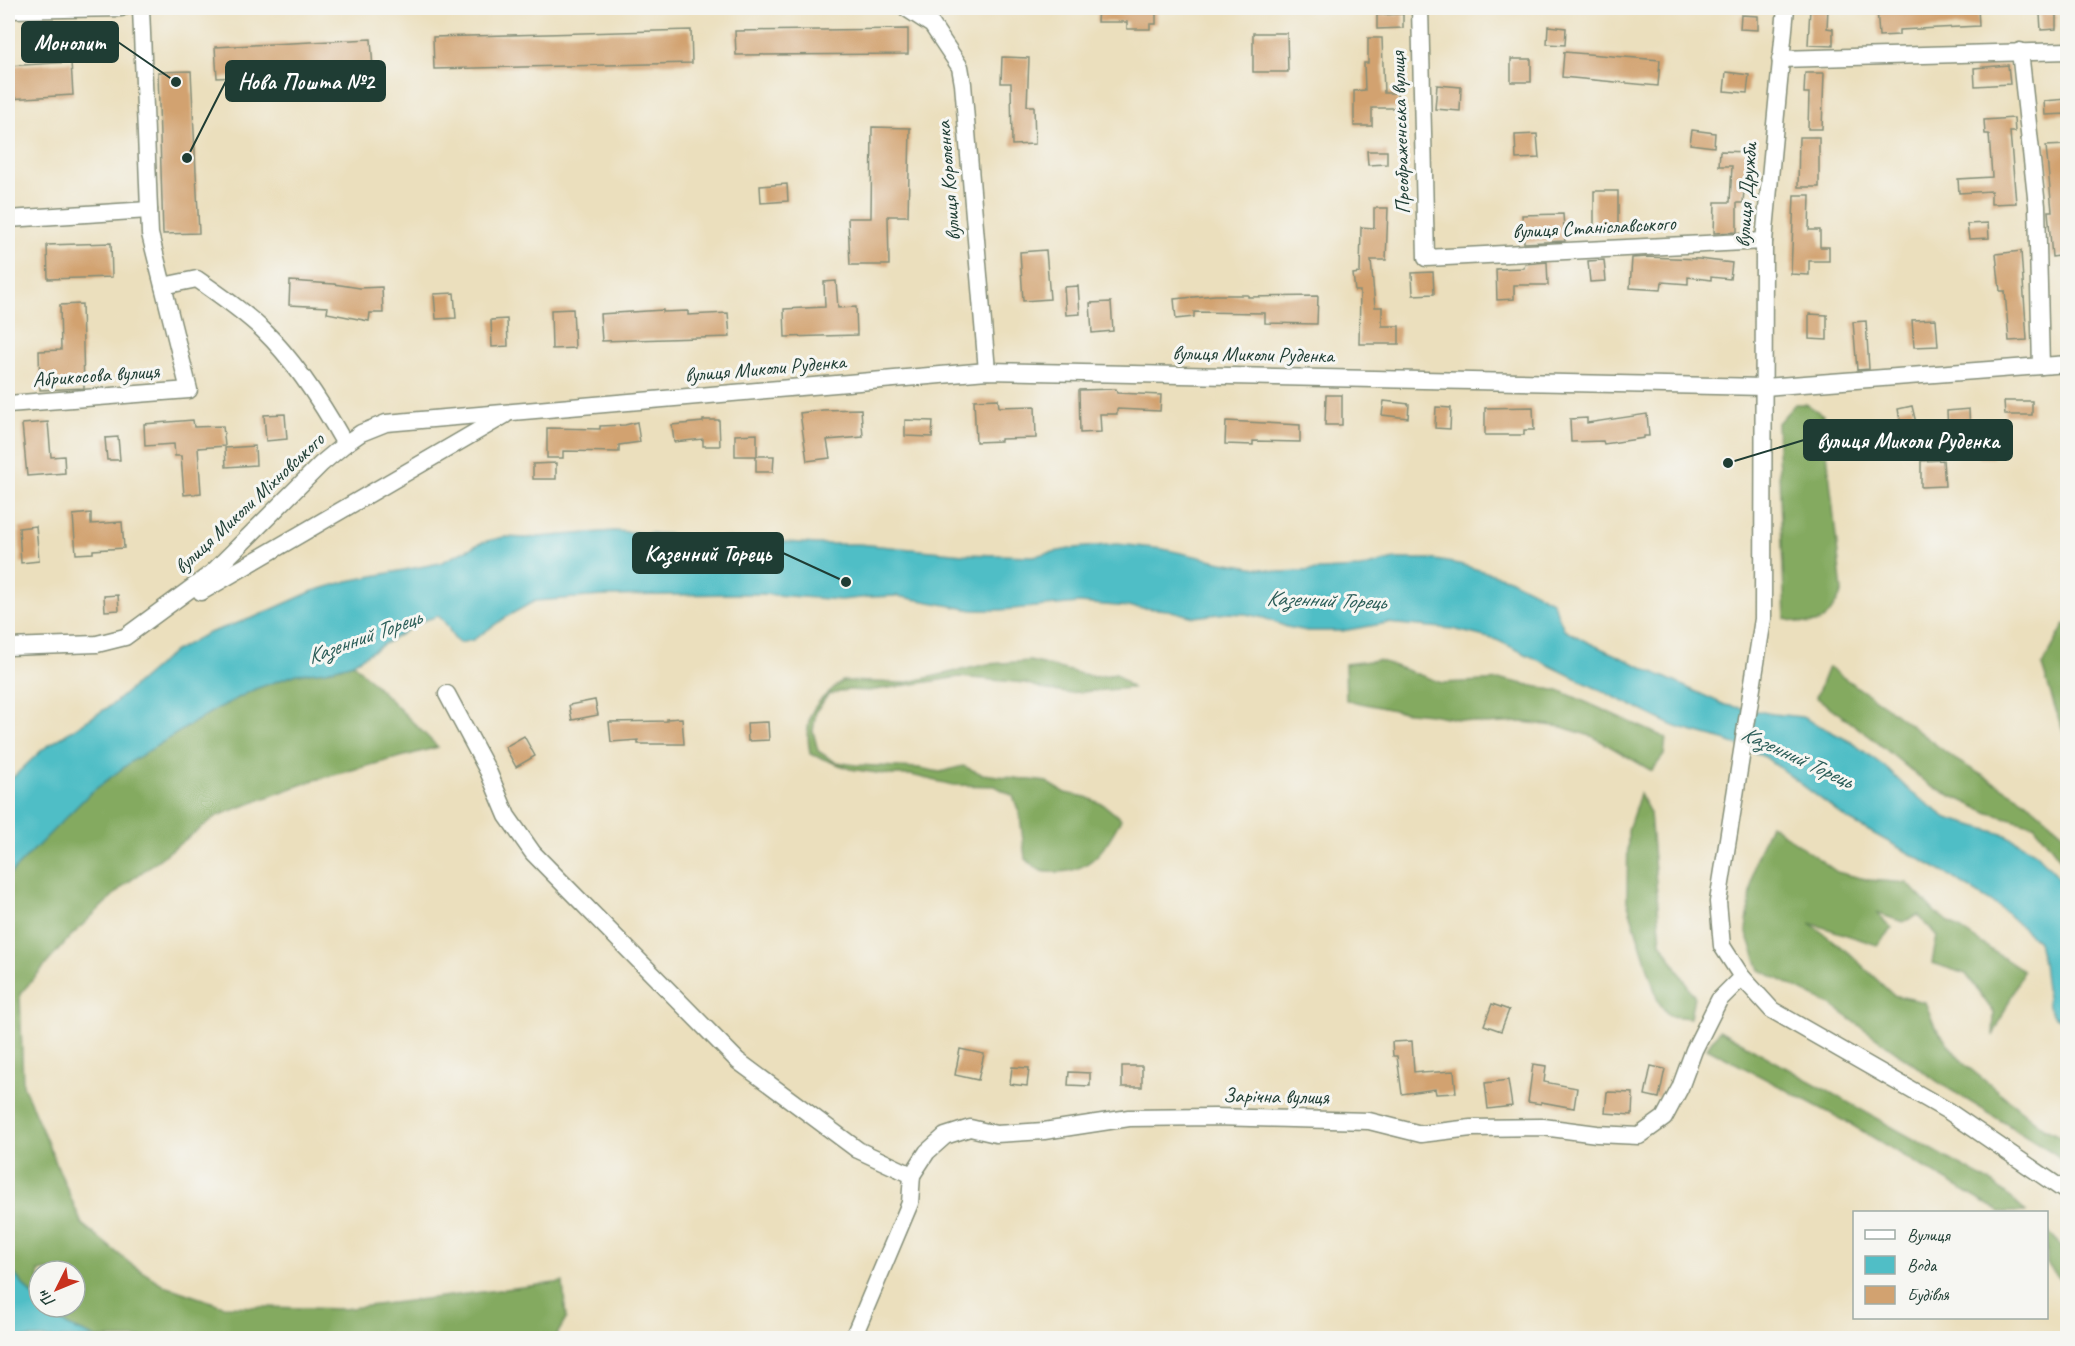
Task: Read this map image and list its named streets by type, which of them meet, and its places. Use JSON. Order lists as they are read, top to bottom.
{
  "streets": {
    "street": [
      "Преображенська вулиця",
      "вулиця Короленка",
      "вулиця Дружби",
      "вулиця Станіславського",
      "вулиця Миколи Руденка",
      "Абрикосова вулиця",
      "вулиця Миколи Міхновського",
      "Зарічна вулиця"
    ]
  },
  "crossings": [
    ["Преображенська вулиця", "вулиця Станіславського"],
    ["вулиця Короленка", "вулиця Миколи Руденка"],
    ["вулиця Дружби", "вулиця Станіславського"],
    ["вулиця Дружби", "вулиця Миколи Руденка"],
    ["вулиця Дружби", "Зарічна вулиця"],
    ["вулиця Миколи Руденка", "вулиця Миколи Міхновського"]
  ],
  "water": ["Казенний Торець"],
  "places": [
    "Монолит",
    "Нова Пошта №2",
    "вулиця Миколи Руденка",
    "Казенний Торець"
  ],
  "legend": ["Вулиця", "Вода", "Будівля"],
  "north": "bottom left"
}
